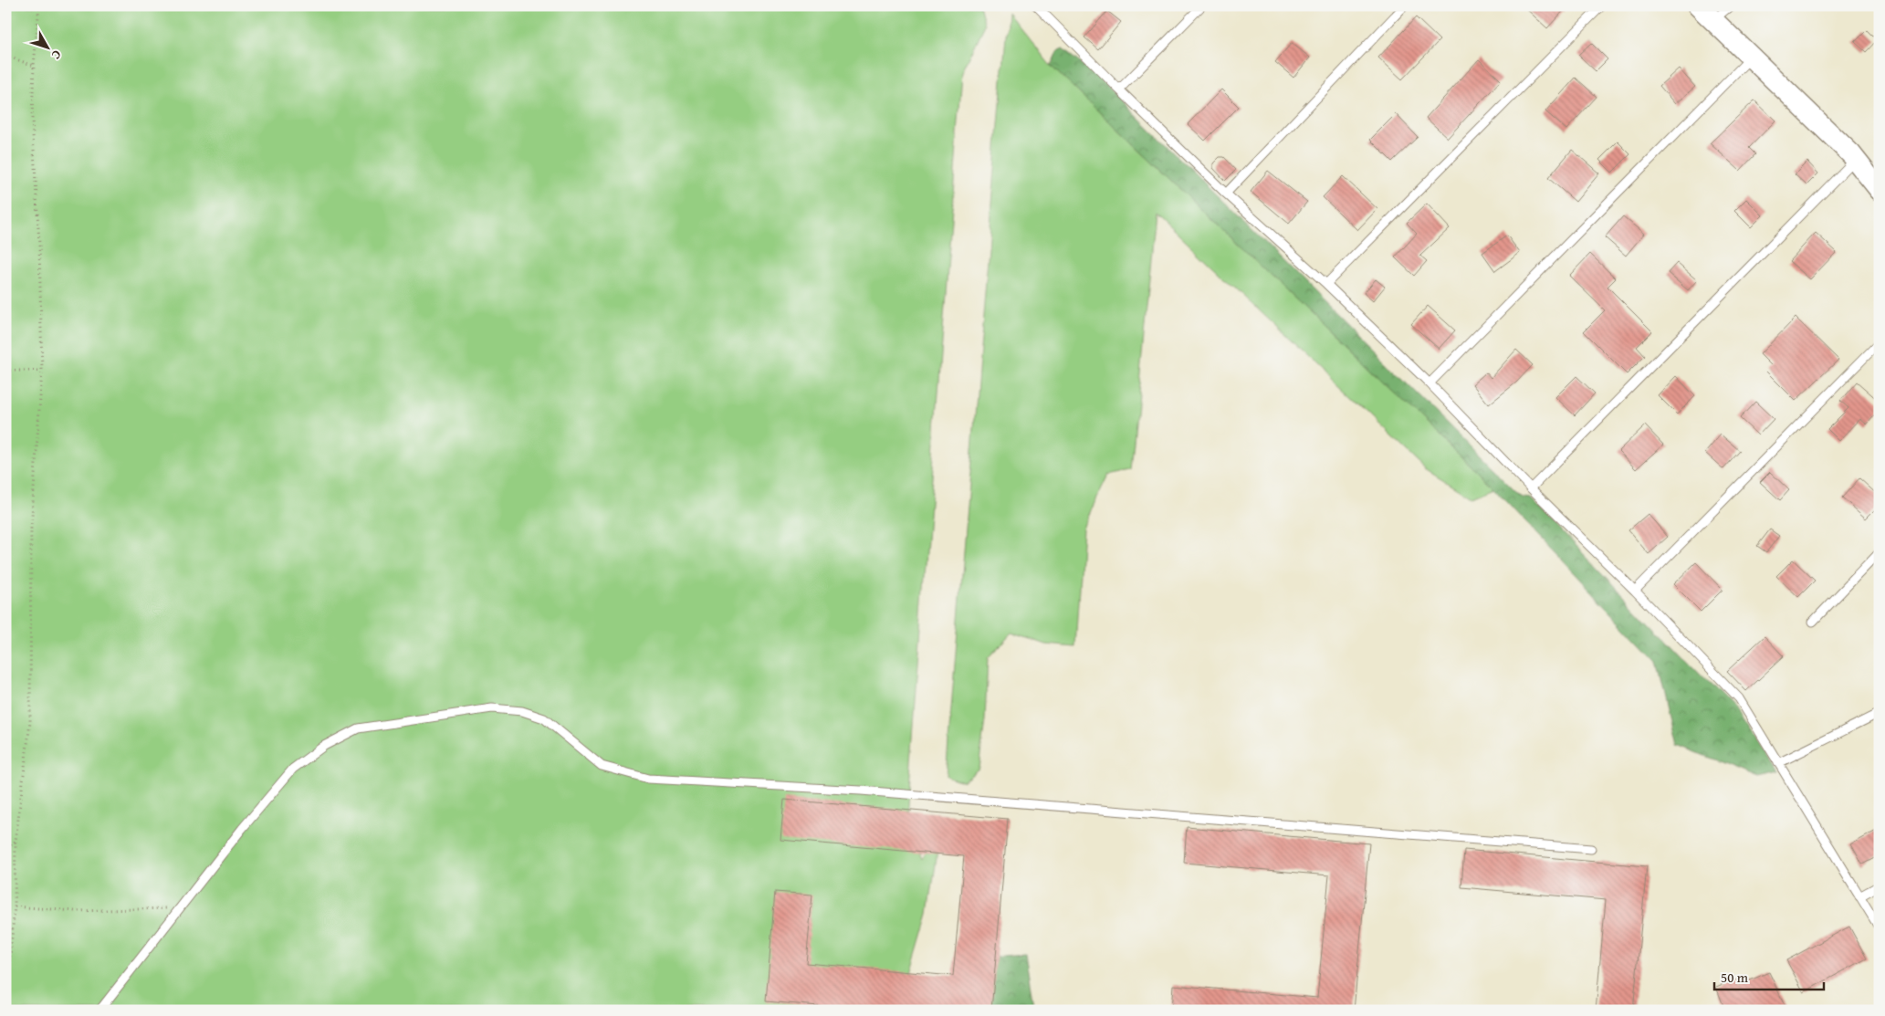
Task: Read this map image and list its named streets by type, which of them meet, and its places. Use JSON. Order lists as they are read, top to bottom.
{
  "scale_bar": "50 m",
  "north": "bottom right"
}
